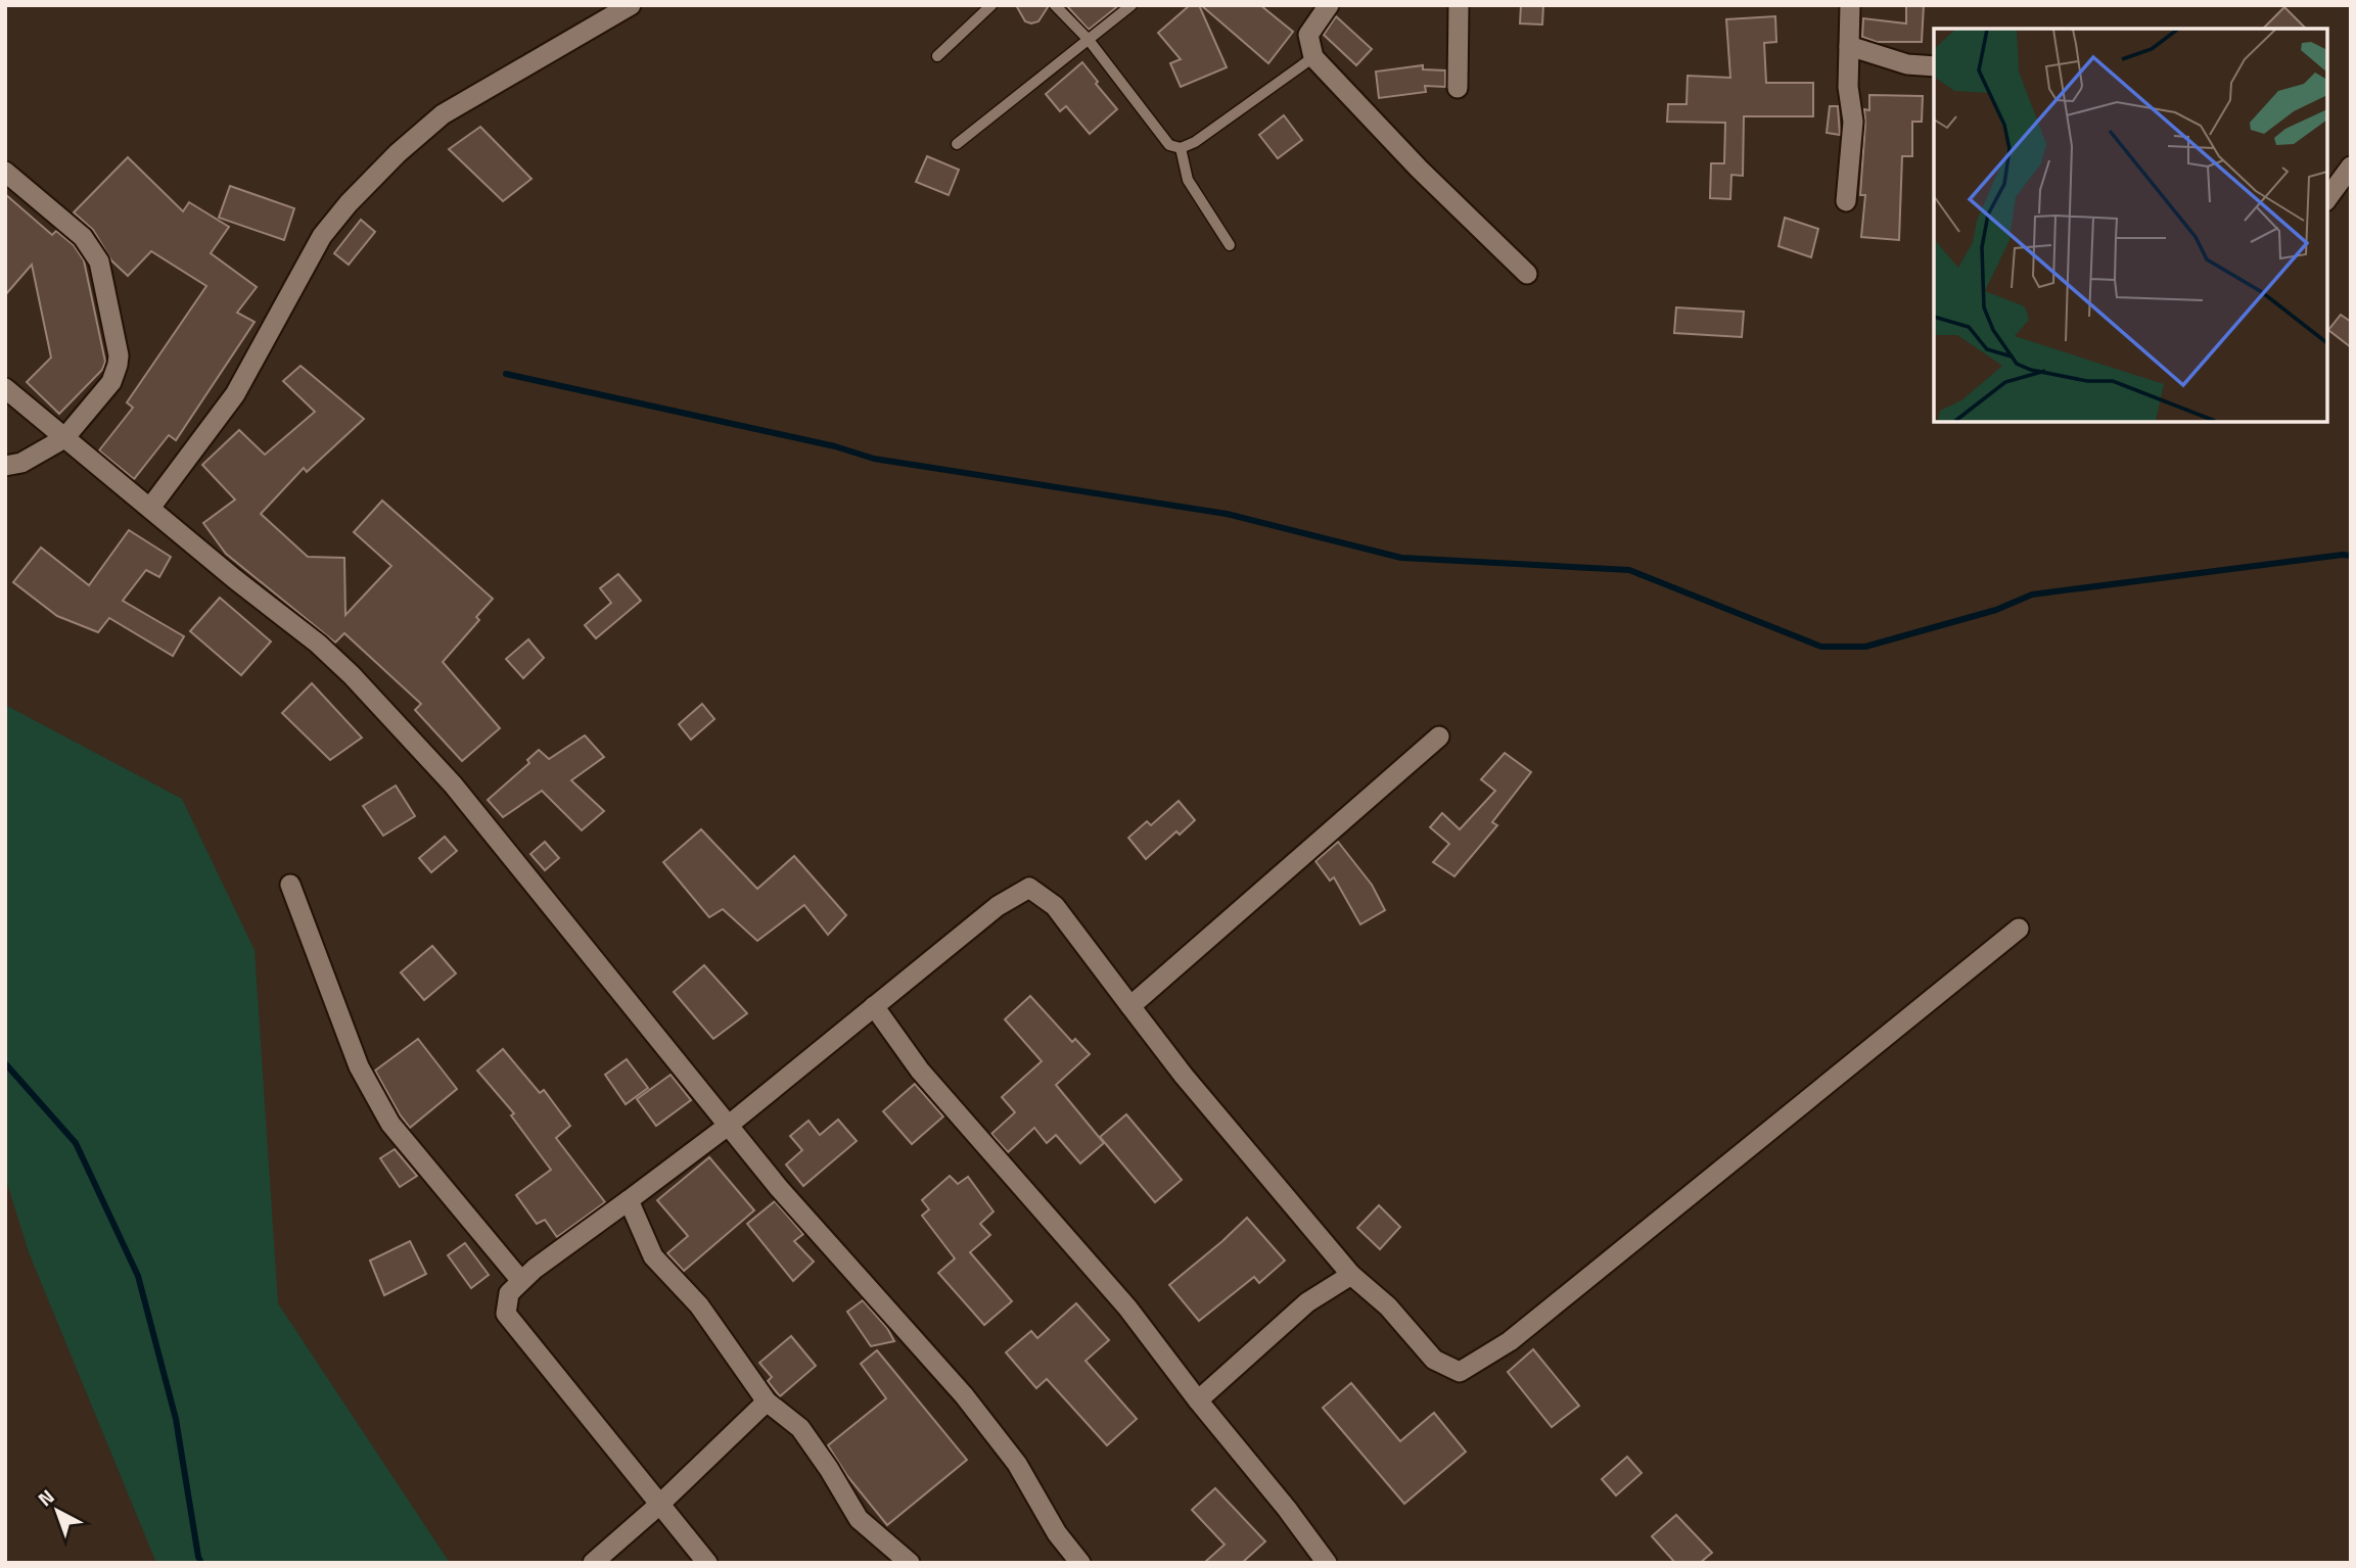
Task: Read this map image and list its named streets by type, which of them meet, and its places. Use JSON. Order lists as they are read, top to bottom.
{
  "north": "top left"
}
